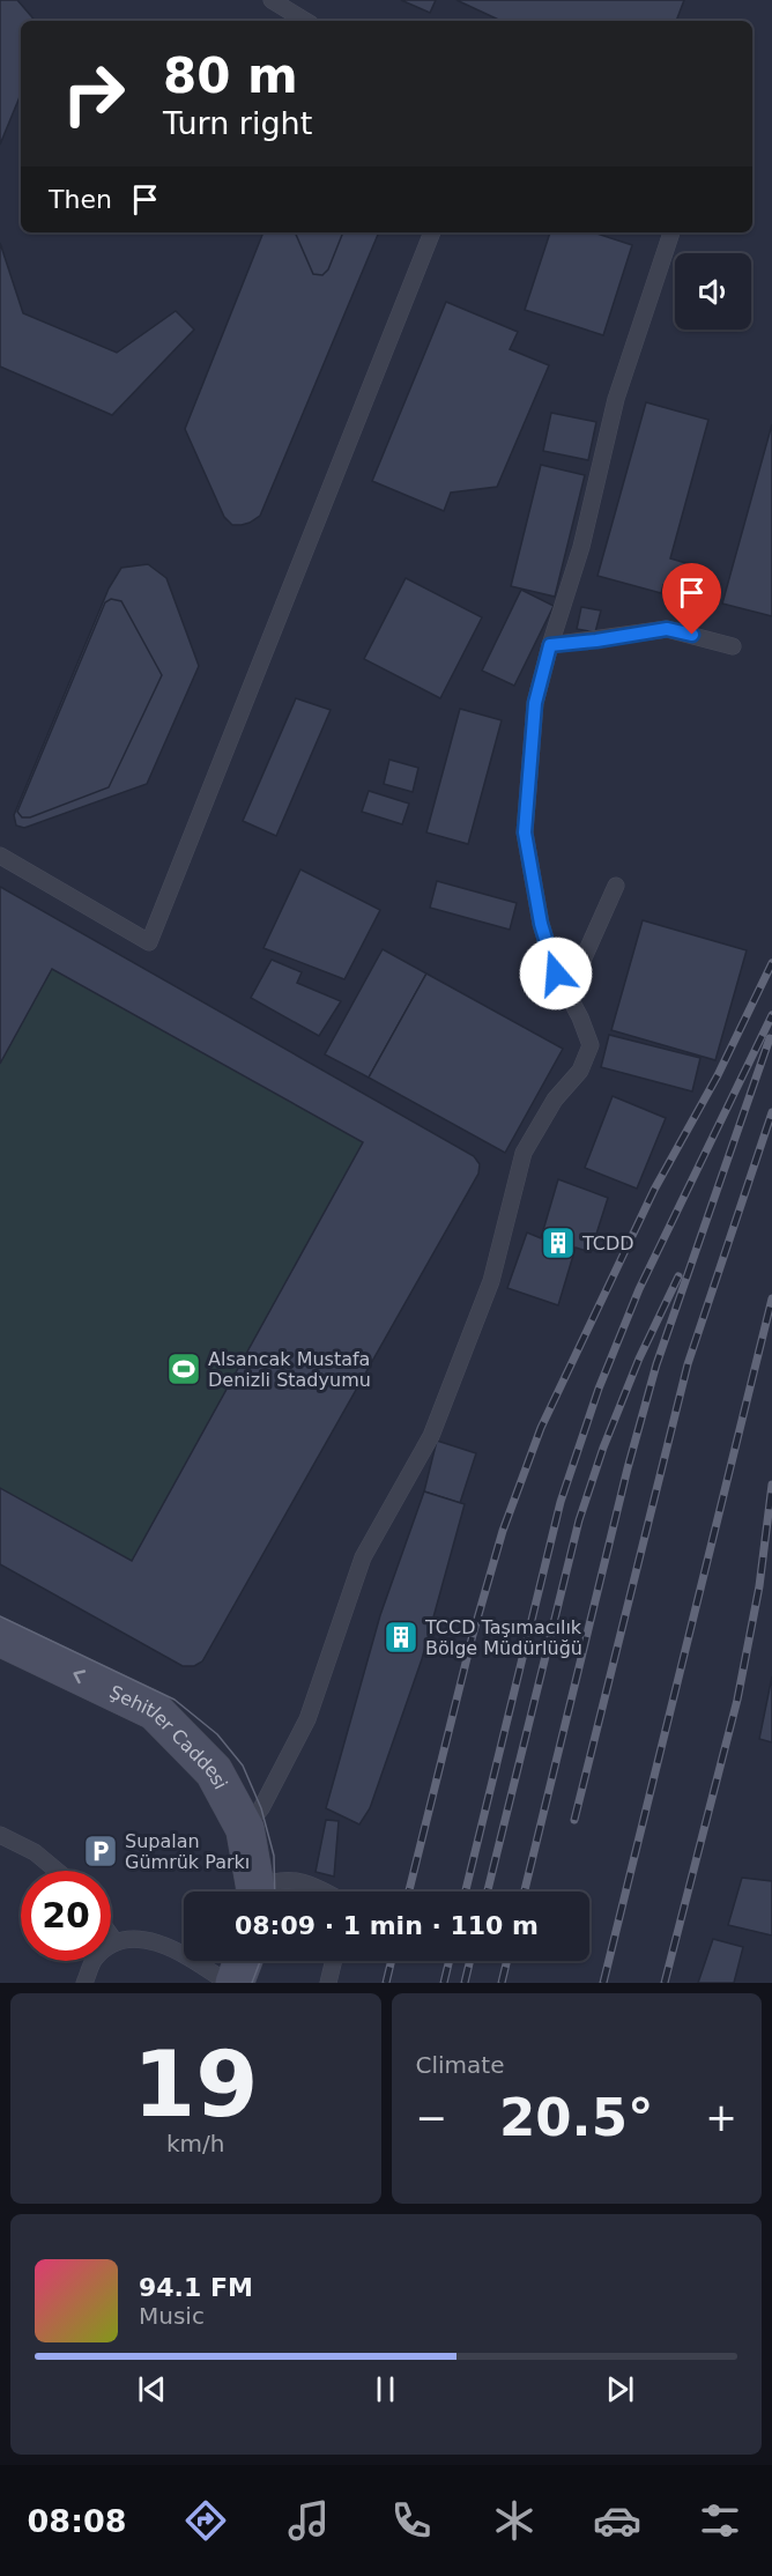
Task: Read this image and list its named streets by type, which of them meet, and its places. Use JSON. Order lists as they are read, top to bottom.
{
  "streets": {
    "street": ["Şehitler Caddesi"]
  },
  "one_way": ["Şehitler Caddesi"],
  "places": {
    "building": ["TCDD", "TCCD Taşımacılık Bölge Müdürlüğü"],
    "sports": ["Alsancak Mustafa Denizli Stadyumu"],
    "parking": ["Supalan Gümrük Parkı"]
  },
  "page": {
    "turn": ["80 m", "Turn right"],
    "then": "Then",
    "limit": "20",
    "trip": "08:09 · 1 min · 110 m",
    "tile": [
      ["19", "km/h"],
      "Climate"
    ],
    "heat": ["−", "20.5°", "+"],
    "song": ["94.1 FM", "Music"],
    "tabs": "08:08"
  }
}
